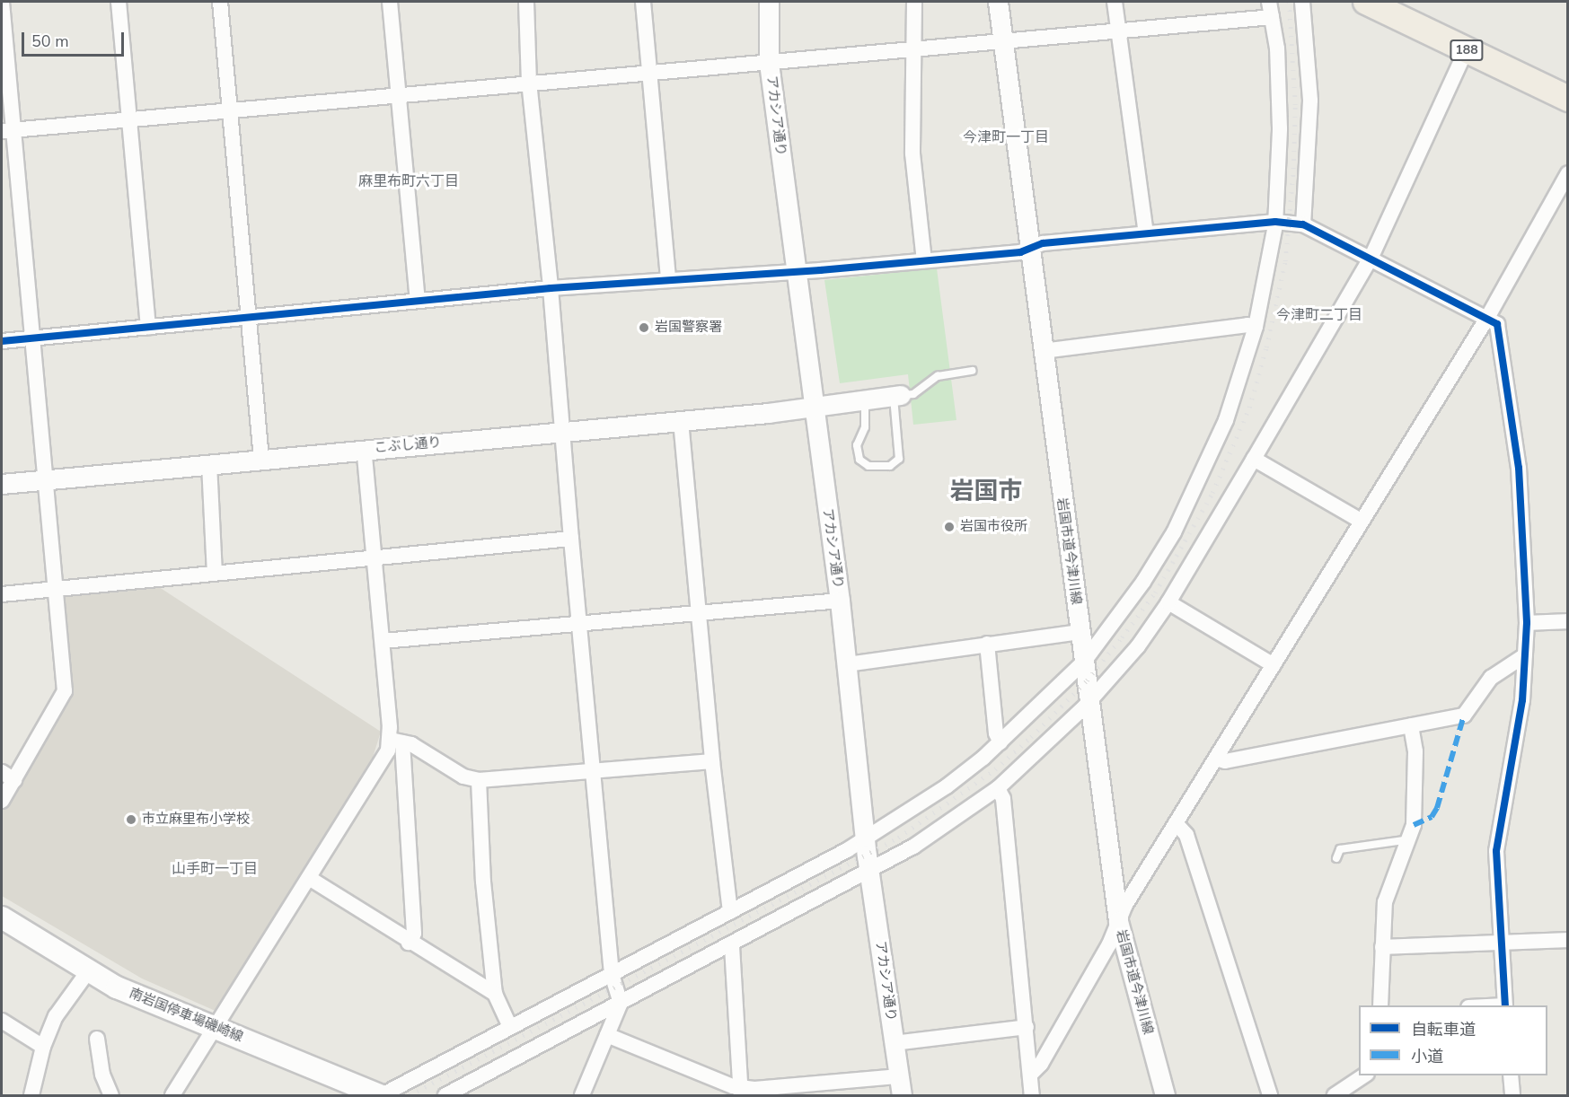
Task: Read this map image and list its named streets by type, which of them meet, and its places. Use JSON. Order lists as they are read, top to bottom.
{
  "streets": {
    "highway": ["188"],
    "main road": ["南岩国停車場磯崎線"],
    "street": ["アカシア通り", "こぶし通り", "岩国市道今津川線"]
  },
  "crossings": [
    ["アカシア通り", "こぶし通り"]
  ],
  "districts": [
    "今津町一丁目",
    "麻里布町六丁目",
    "今津町二丁目",
    "岩国市",
    "山手町一丁目"
  ],
  "places": ["岩国警察署", "岩国市役所", "市立麻里布小学校"],
  "legend": ["自転車道", "小道"],
  "scale_bar": "50 m"
}
